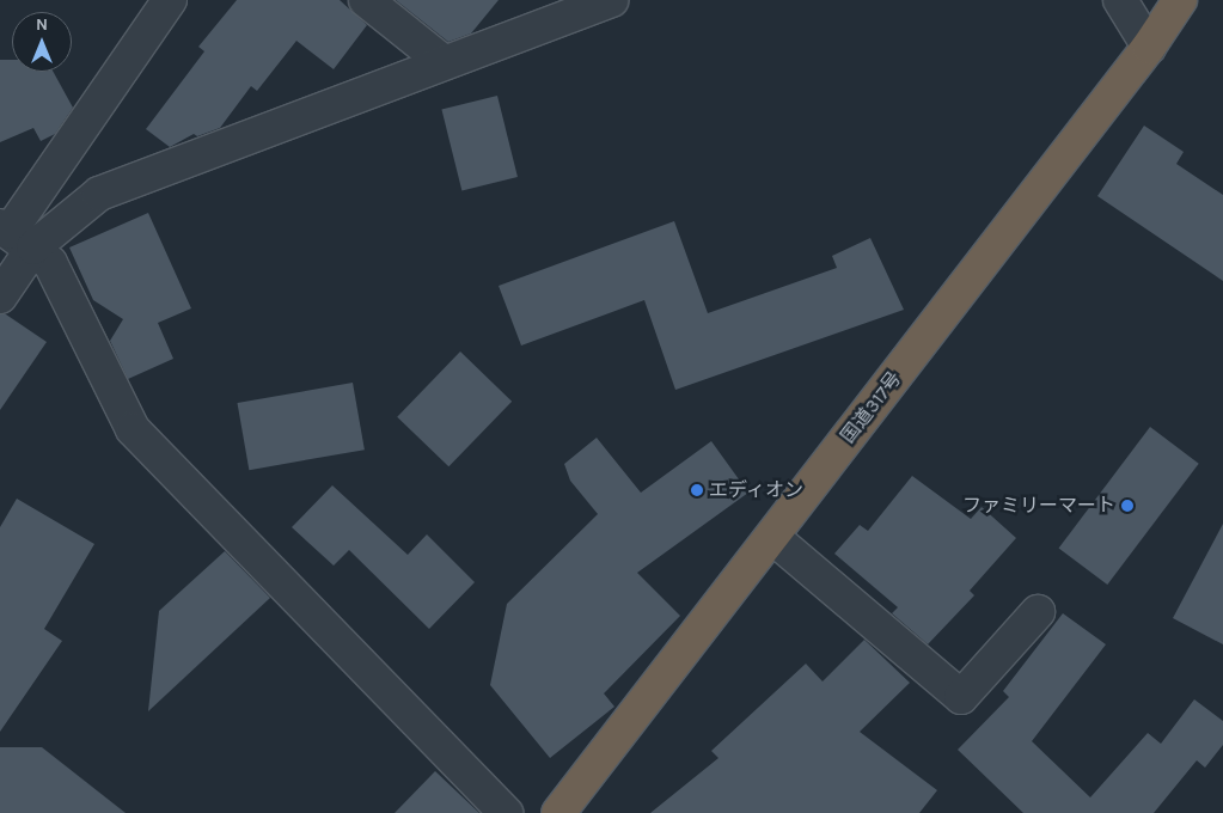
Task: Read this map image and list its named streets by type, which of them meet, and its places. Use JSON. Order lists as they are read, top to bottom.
{
  "streets": {
    "highway": ["国道317号"]
  },
  "places": ["エディオン", "ファミリーマート"],
  "north": "top"
}
